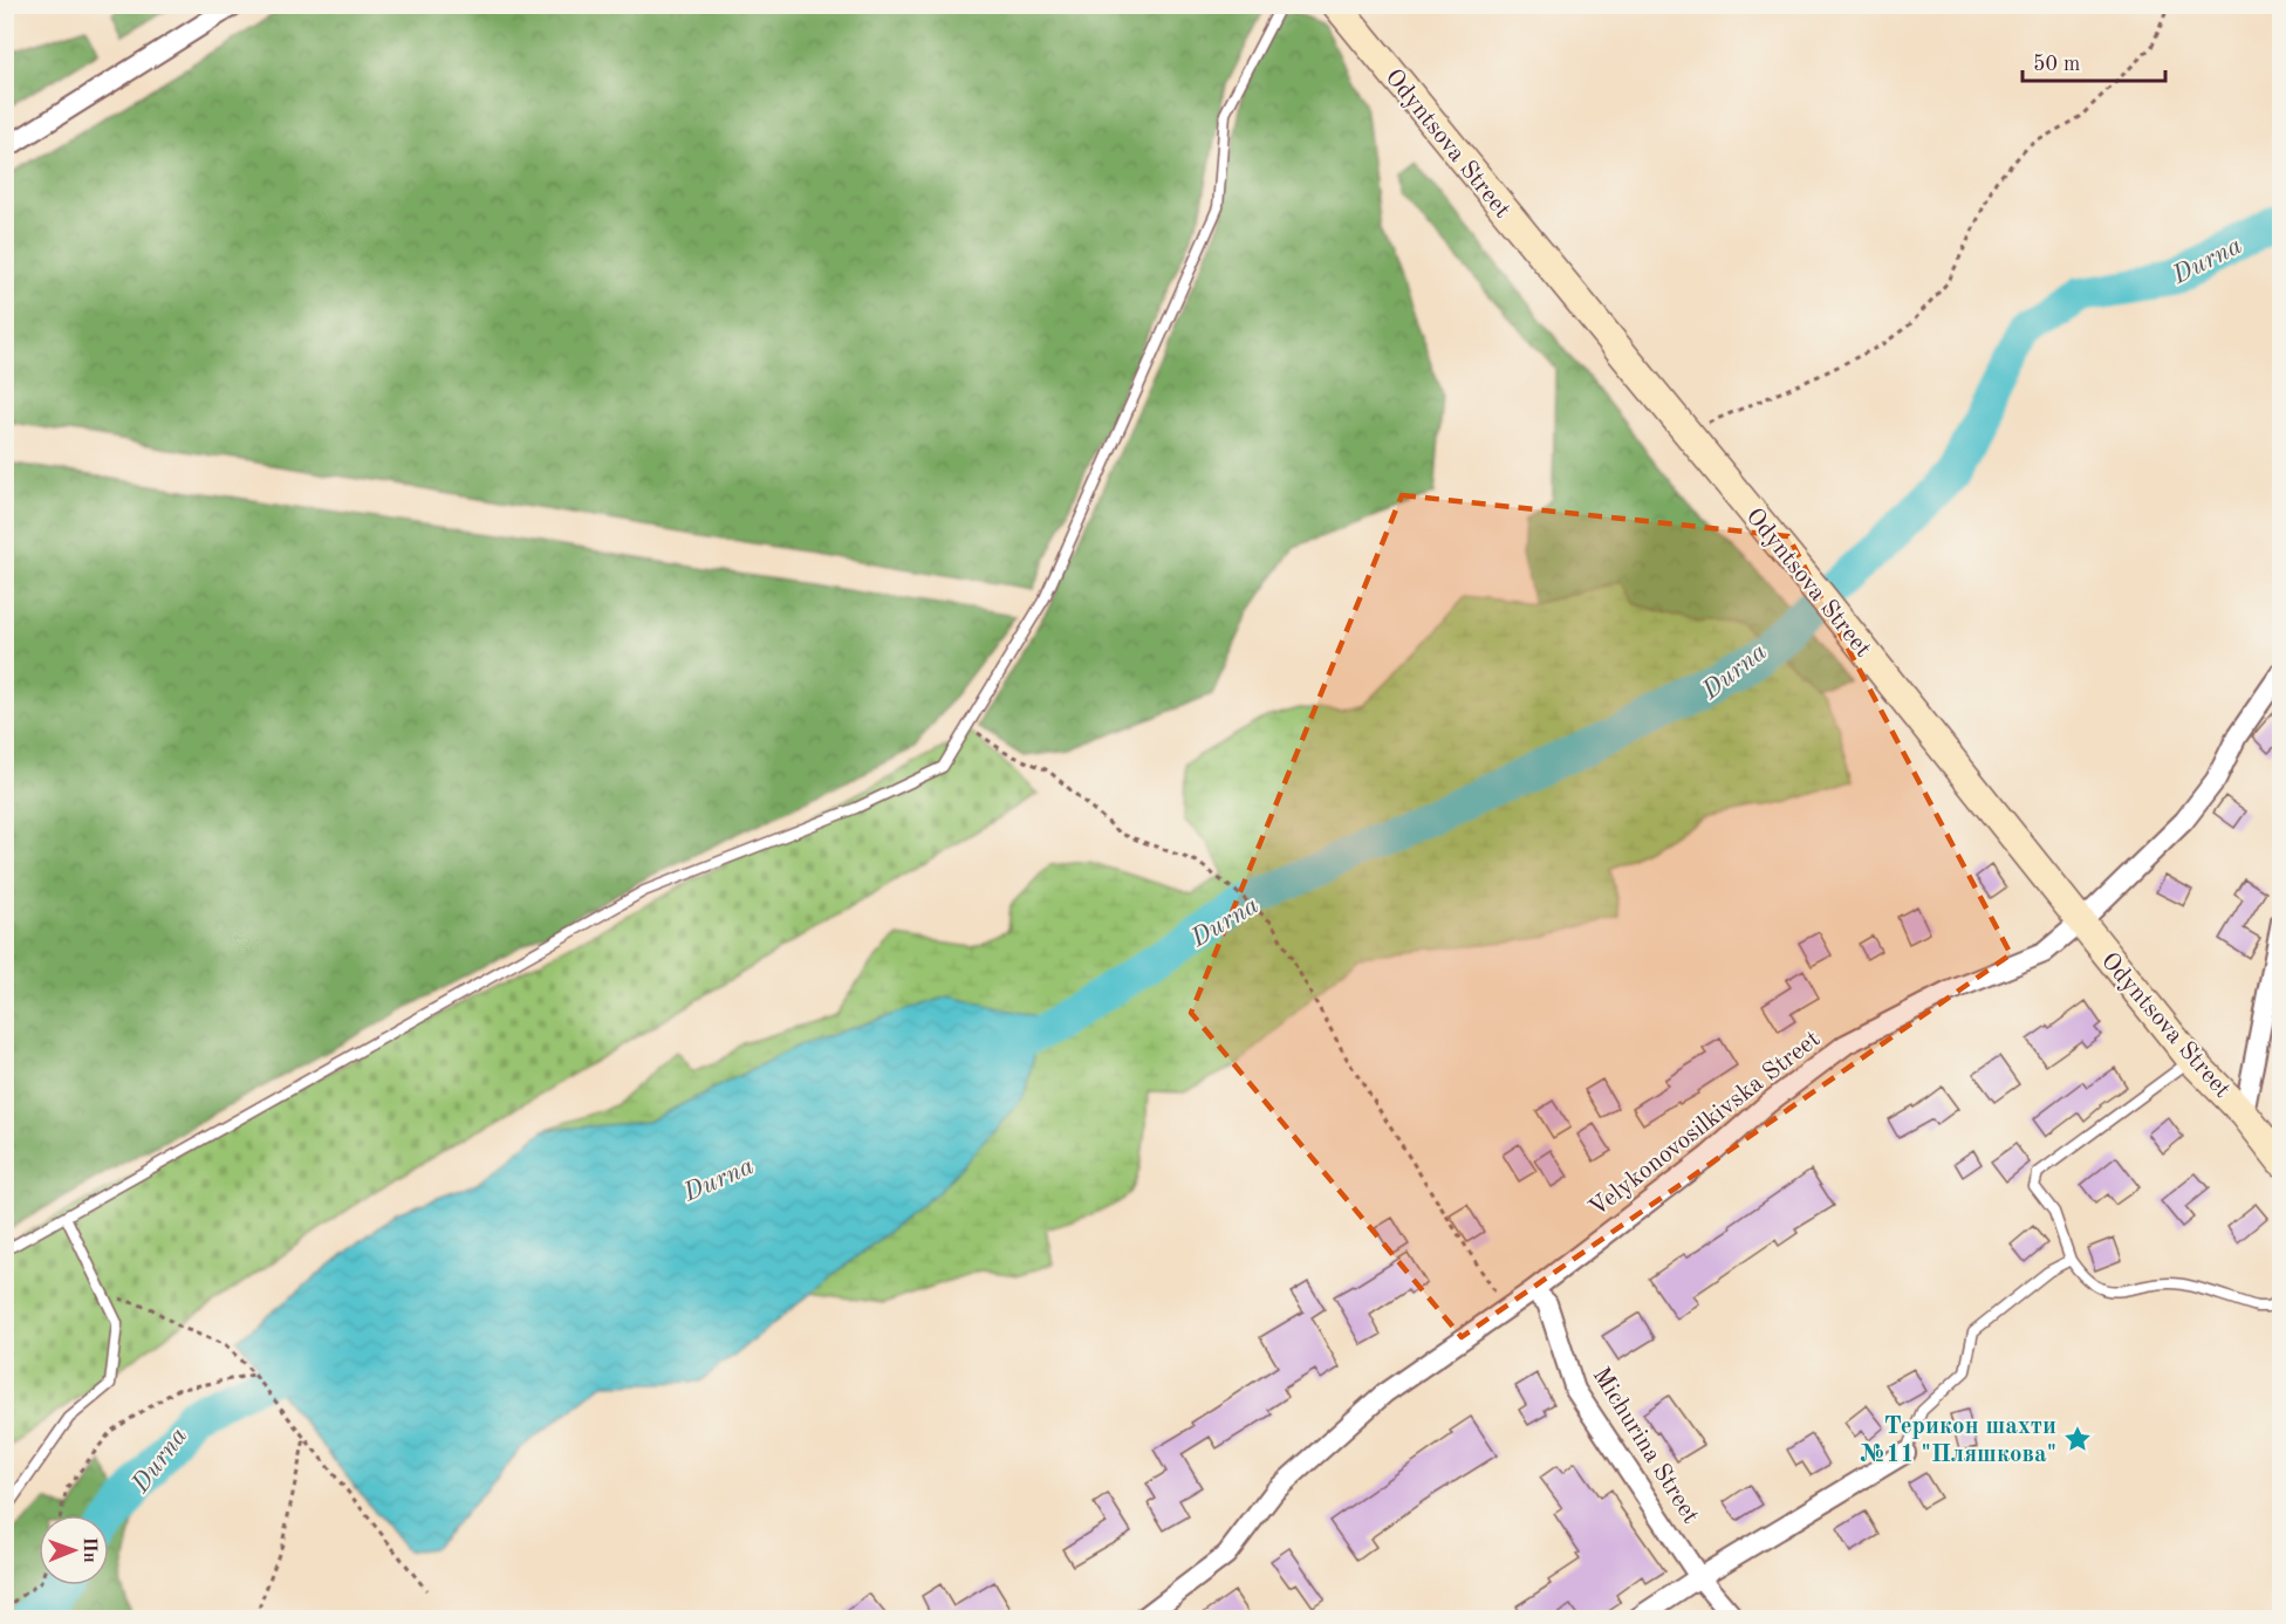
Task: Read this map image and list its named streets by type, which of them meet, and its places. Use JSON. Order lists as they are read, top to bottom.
{
  "streets": {
    "main road": ["Odyntsova Street"],
    "street": ["Velykonovosilkivska Street", "Michurina Street"]
  },
  "crossings": [
    ["Odyntsova Street", "Velykonovosilkivska Street"],
    ["Velykonovosilkivska Street", "Michurina Street"]
  ],
  "water": ["Durna"],
  "places": {
    "place": ["Терикон шахти №11 \"Пляшкова\""]
  },
  "scale_bar": "50 m",
  "north": "right"
}
